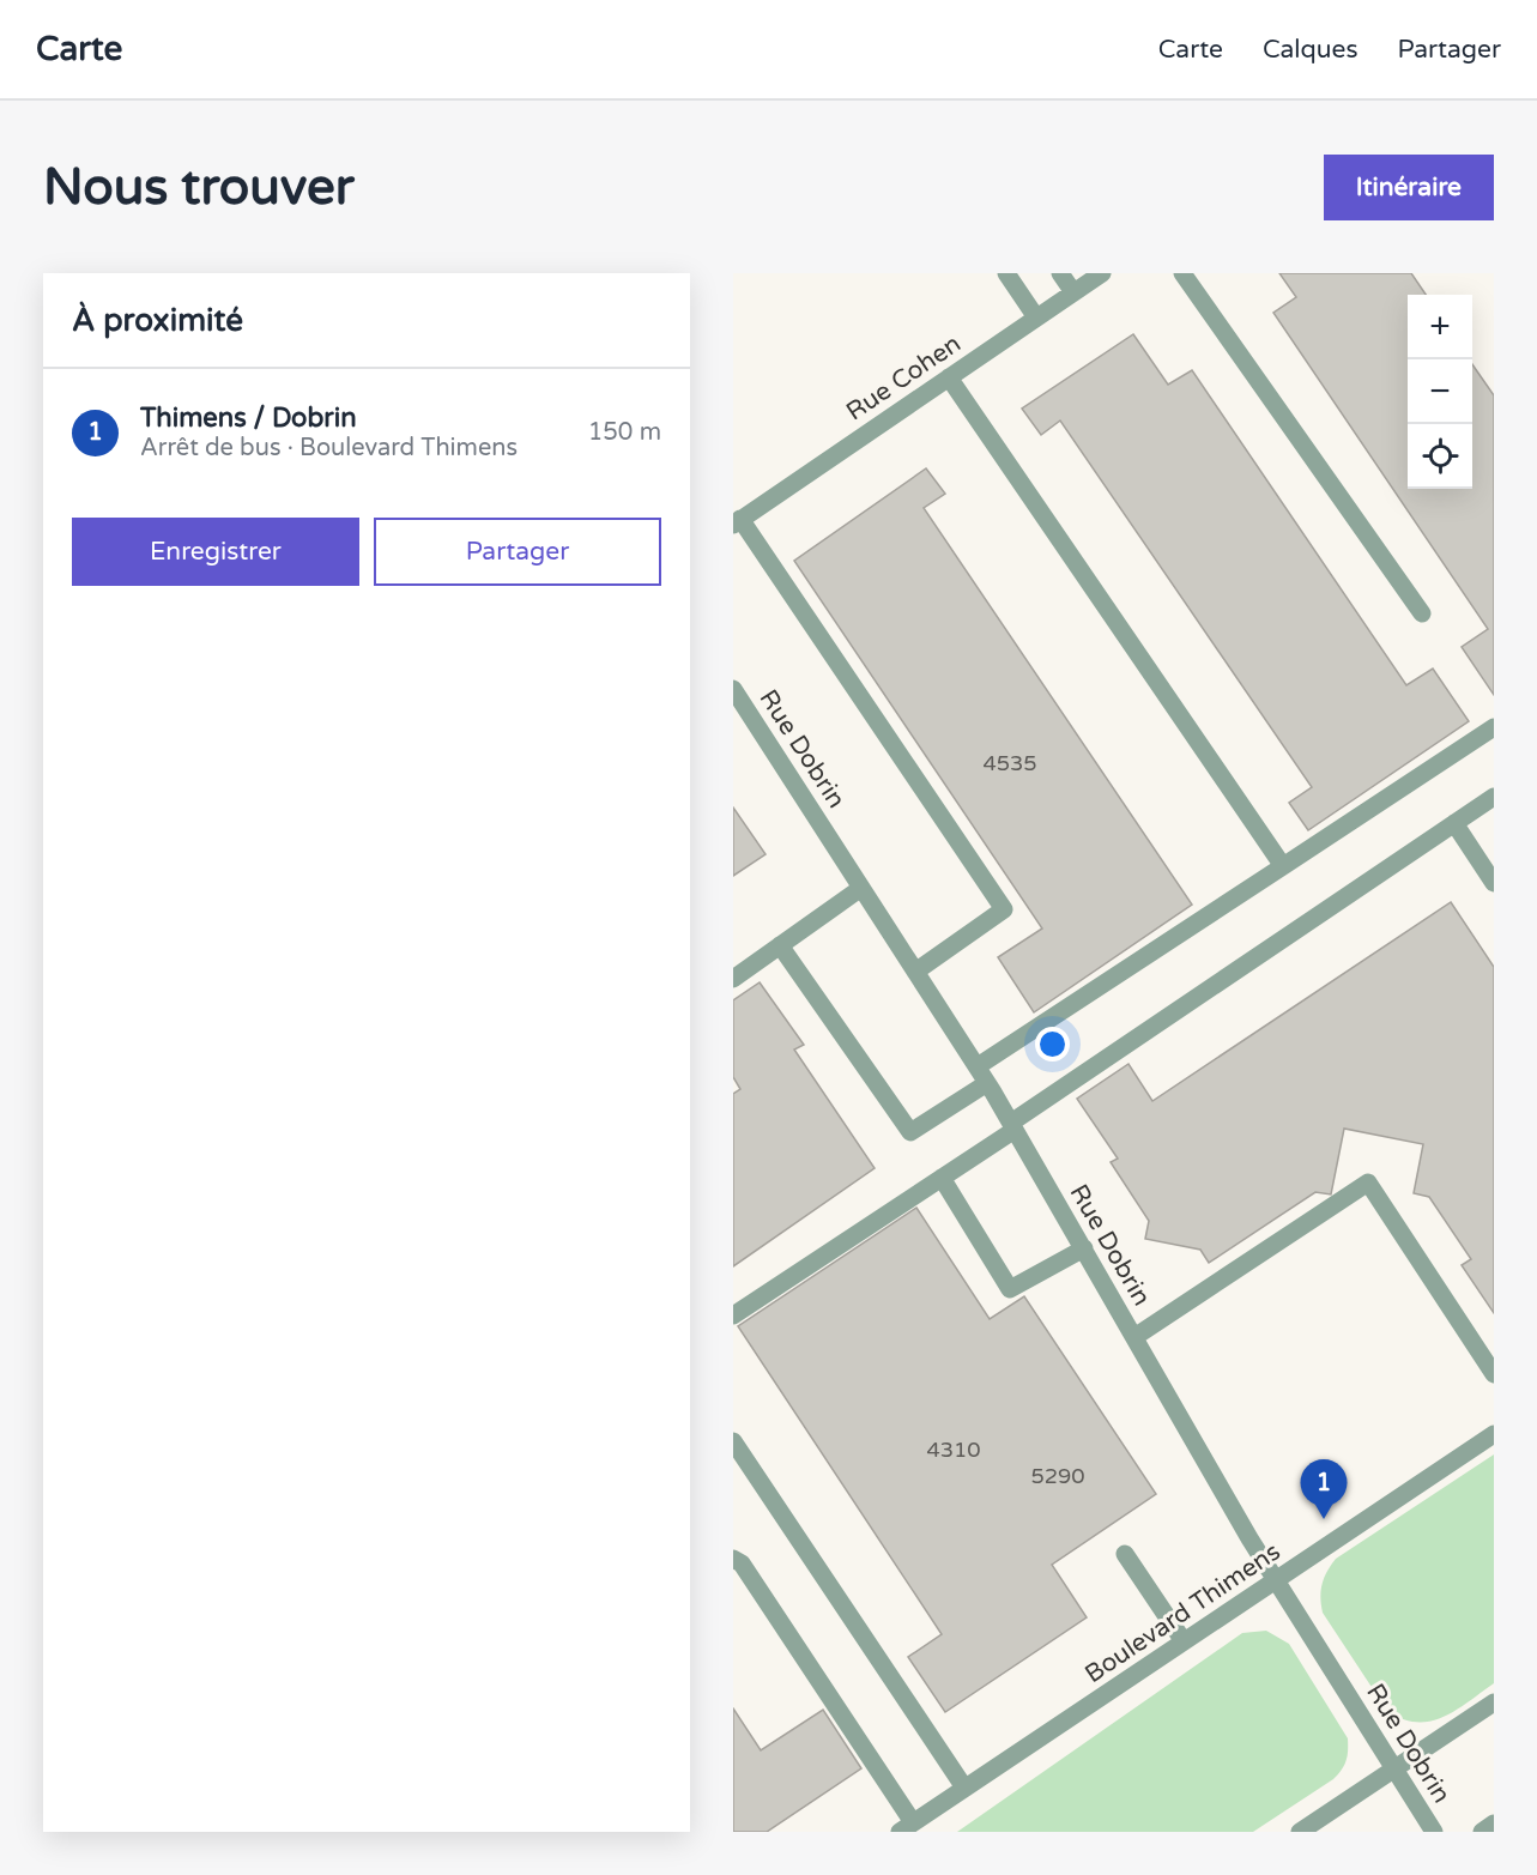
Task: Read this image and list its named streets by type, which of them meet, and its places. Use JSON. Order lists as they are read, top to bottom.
{
  "streets": {
    "street": ["Rue Cohen", "Rue Dobrin", "Boulevard Thimens"]
  },
  "crossings": [
    ["Rue Dobrin", "Boulevard Thimens"]
  ],
  "house_numbers": ["4535", "4310", "5290"],
  "page": {
    "header": "Carte",
    "nav": ["Carte", "Calques", "Partager"],
    "buttons": [
      "Itinéraire",
      ["Enregistrer", "Partager"]
    ],
    "title": "Nous trouver",
    "heading": "À proximité",
    "map_buttons": ["+", "−"],
    "list": [
      {
        "mark": "1",
        "name": "Thimens / Dobrin",
        "note": "Arrêt de bus · Boulevard Thimens",
        "value": "150 m"
      }
    ],
    "pins": "1"
  }
}
